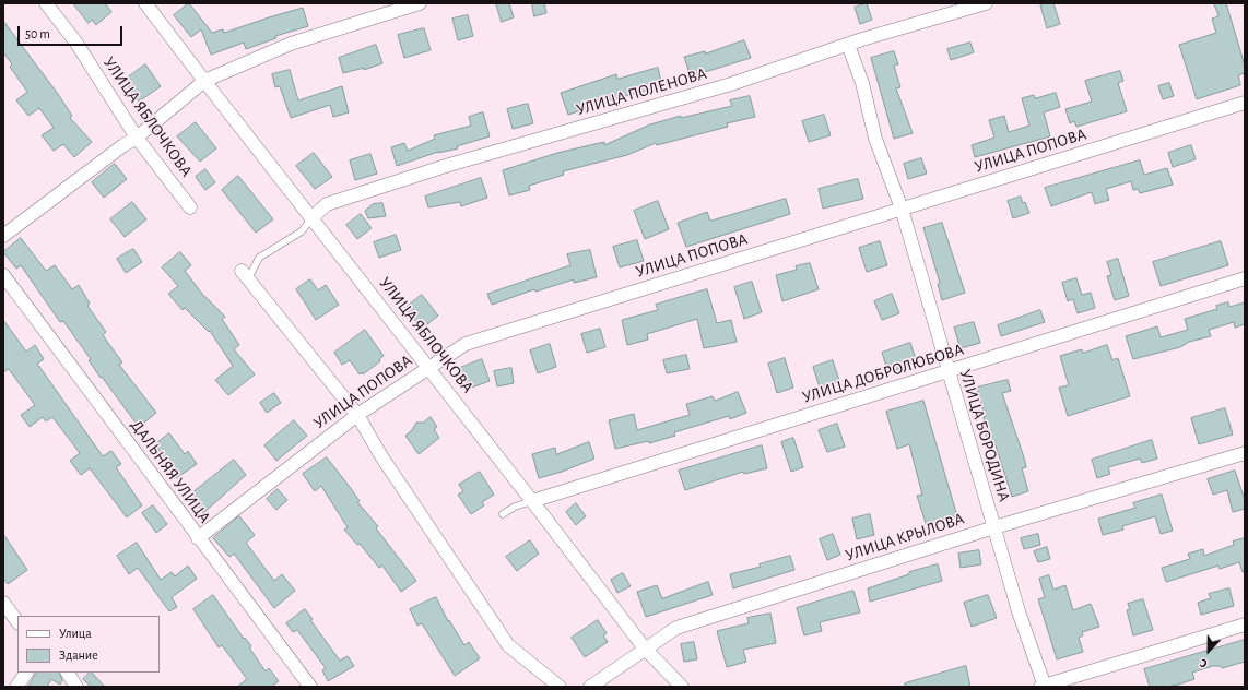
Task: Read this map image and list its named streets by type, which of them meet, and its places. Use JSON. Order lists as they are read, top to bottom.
{
  "streets": {
    "street": [
      "УЛИЦА ПОЛЕНОВА",
      "УЛИЦА ЯБЛОЧКОВА",
      "УЛИЦА ПОПОВА",
      "УЛИЦА ДОБРОЛЮБОВА",
      "УЛИЦА БОРОДИНА",
      "ДАЛЬНЯЯ УЛИЦА",
      "УЛИЦА КРЫЛОВА"
    ]
  },
  "crossings": [
    ["УЛИЦА ПОЛЕНОВА", "УЛИЦА ЯБЛОЧКОВА"],
    ["УЛИЦА ПОЛЕНОВА", "УЛИЦА БОРОДИНА"],
    ["УЛИЦА ЯБЛОЧКОВА", "УЛИЦА ПОПОВА"],
    ["УЛИЦА ЯБЛОЧКОВА", "УЛИЦА ДОБРОЛЮБОВА"],
    ["УЛИЦА ЯБЛОЧКОВА", "УЛИЦА КРЫЛОВА"],
    ["УЛИЦА ПОПОВА", "УЛИЦА БОРОДИНА"],
    ["УЛИЦА ПОПОВА", "ДАЛЬНЯЯ УЛИЦА"],
    ["УЛИЦА ДОБРОЛЮБОВА", "УЛИЦА БОРОДИНА"],
    ["УЛИЦА БОРОДИНА", "УЛИЦА КРЫЛОВА"]
  ],
  "legend": ["Улица", "Здание"],
  "scale_bar": "50 m",
  "north": "bottom"
}
